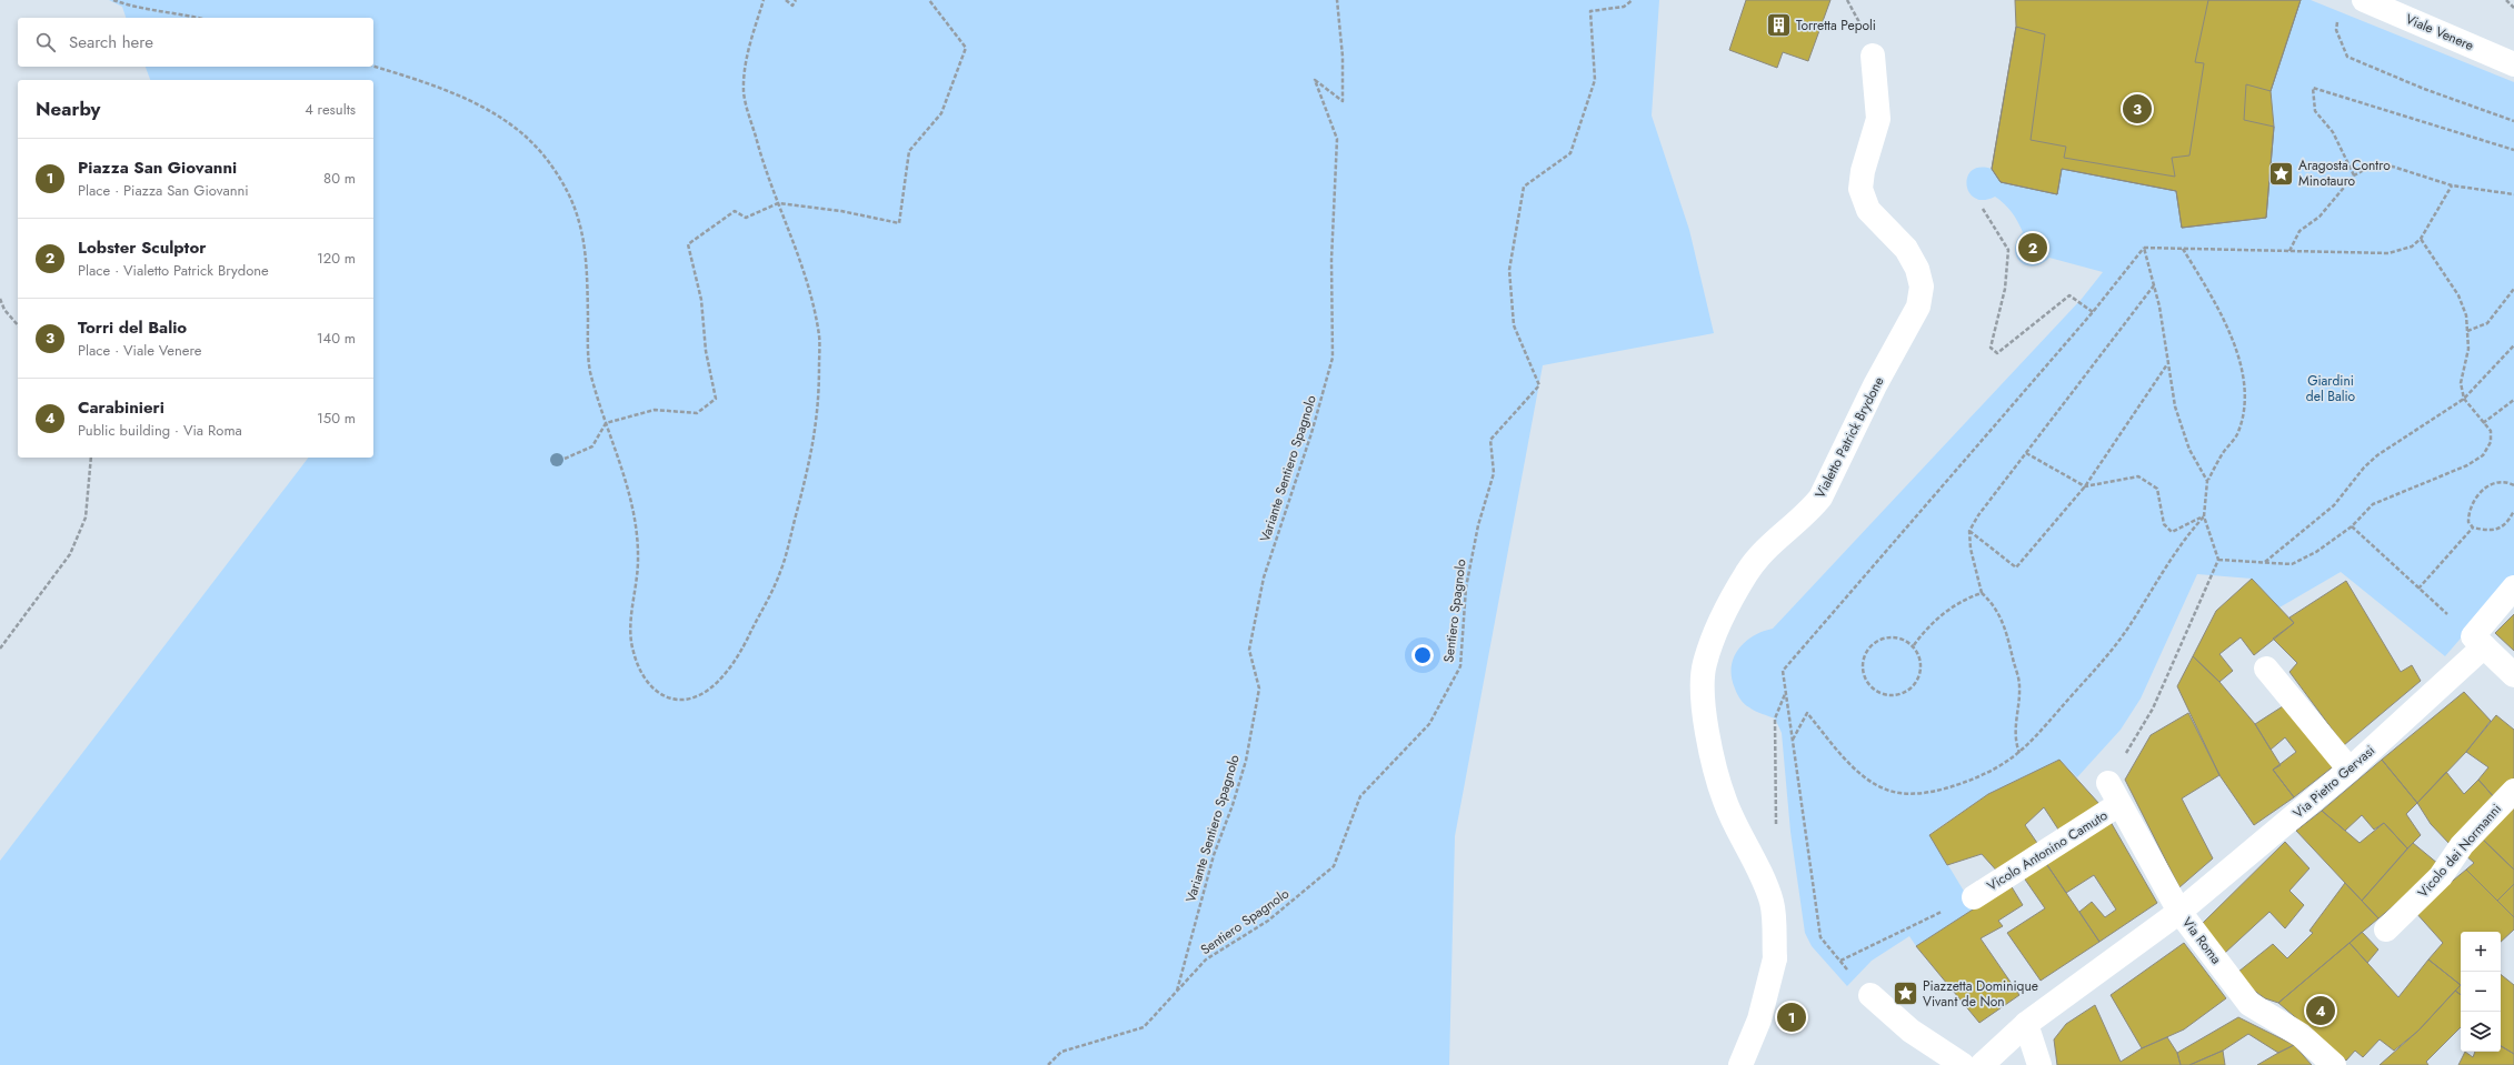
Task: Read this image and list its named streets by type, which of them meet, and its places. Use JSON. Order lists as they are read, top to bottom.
{
  "streets": {
    "street": [
      "Viale Venere",
      "Vialetto Patrick Brydone",
      "Via Pietro Gervasi",
      "Vicolo Antonino Camuto",
      "Vicolo dei Normanni",
      "Via Roma"
    ],
    "path": ["Variante Sentiero Spagnolo", "Sentiero Spagnolo"]
  },
  "crossings": [
    ["Variante Sentiero Spagnolo", "Sentiero Spagnolo"],
    ["Via Pietro Gervasi", "Via Roma"],
    ["Vicolo Antonino Camuto", "Via Roma"]
  ],
  "parks": ["Giardini del Balio"],
  "places": {
    "building": ["Torretta Pepoli"],
    "place": ["Aragosta Contro Minotauro", "Piazzetta Dominique Vivant de Non"]
  },
  "page": {
    "search": "Search here",
    "heading": ["Nearby", "4 results"],
    "pins": [
      "3",
      "2",
      "4",
      "1"
    ],
    "list": [
      {
        "mark": "1",
        "name": "Piazza San Giovanni",
        "note": "Place · Piazza San Giovanni",
        "value": "80 m"
      },
      {
        "mark": "2",
        "name": "Lobster Sculptor",
        "note": "Place · Vialetto Patrick Brydone",
        "value": "120 m"
      },
      {
        "mark": "3",
        "name": "Torri del Balio",
        "note": "Place · Viale Venere",
        "value": "140 m"
      },
      {
        "mark": "4",
        "name": "Carabinieri",
        "note": "Public building · Via Roma",
        "value": "150 m"
      }
    ],
    "map_buttons": ["+", "−"]
  }
}
